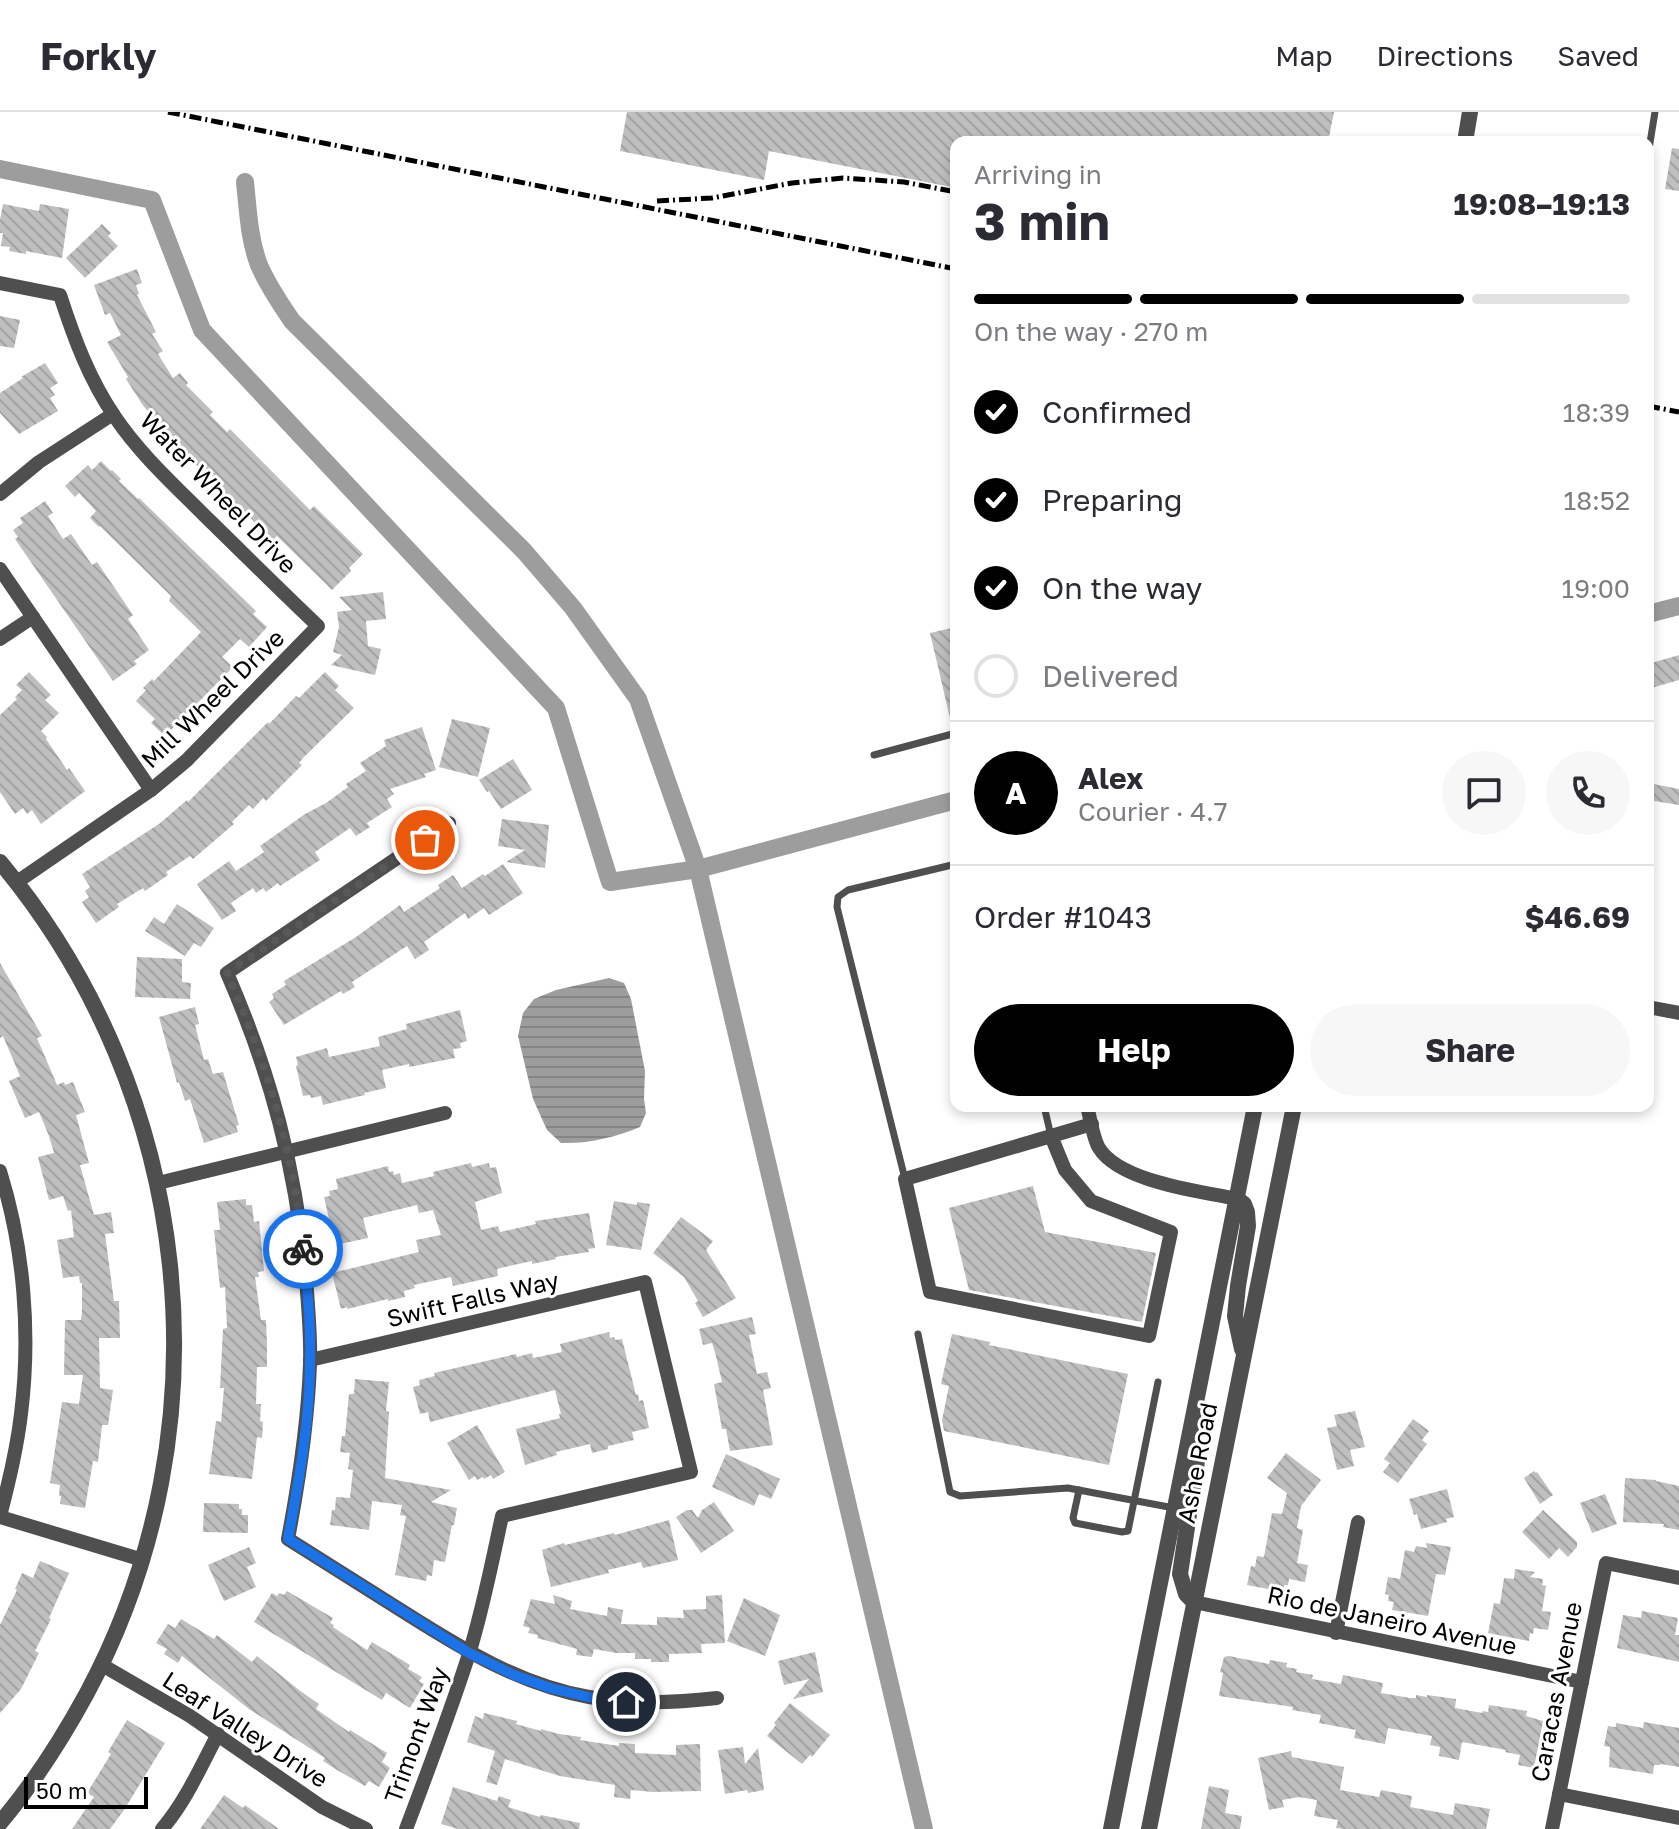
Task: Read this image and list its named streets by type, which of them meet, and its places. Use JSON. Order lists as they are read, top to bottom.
{
  "streets": {
    "street": [
      "Water Wheel Drive",
      "Mill Wheel Drive",
      "Swift Falls Way",
      "Ashe Road",
      "Rio de Janeiro Avenue",
      "Caracas Avenue",
      "Leaf Valley Drive",
      "Trimont Way"
    ]
  },
  "crossings": [
    ["Water Wheel Drive", "Mill Wheel Drive"],
    ["Swift Falls Way", "Trimont Way"],
    ["Ashe Road", "Rio de Janeiro Avenue"],
    ["Rio de Janeiro Avenue", "Caracas Avenue"]
  ],
  "scale_bar": "50 m",
  "page": {
    "header": "Forkly",
    "nav": ["Map", "Directions", "Saved"],
    "heading": ["3 min", "Arriving in", "19:08–19:13"],
    "panel": [
      "Alex",
      "Courier · 4.7",
      "Order #1043",
      "$46.69"
    ],
    "bar": "On the way · 270 m",
    "list": [
      ["Confirmed", "18:39"],
      ["Preparing", "18:52"],
      ["On the way", "19:00"],
      "Delivered"
    ],
    "round": "A",
    "buttons": ["Help", "Share"],
    "scale": "50 m"
  }
}
